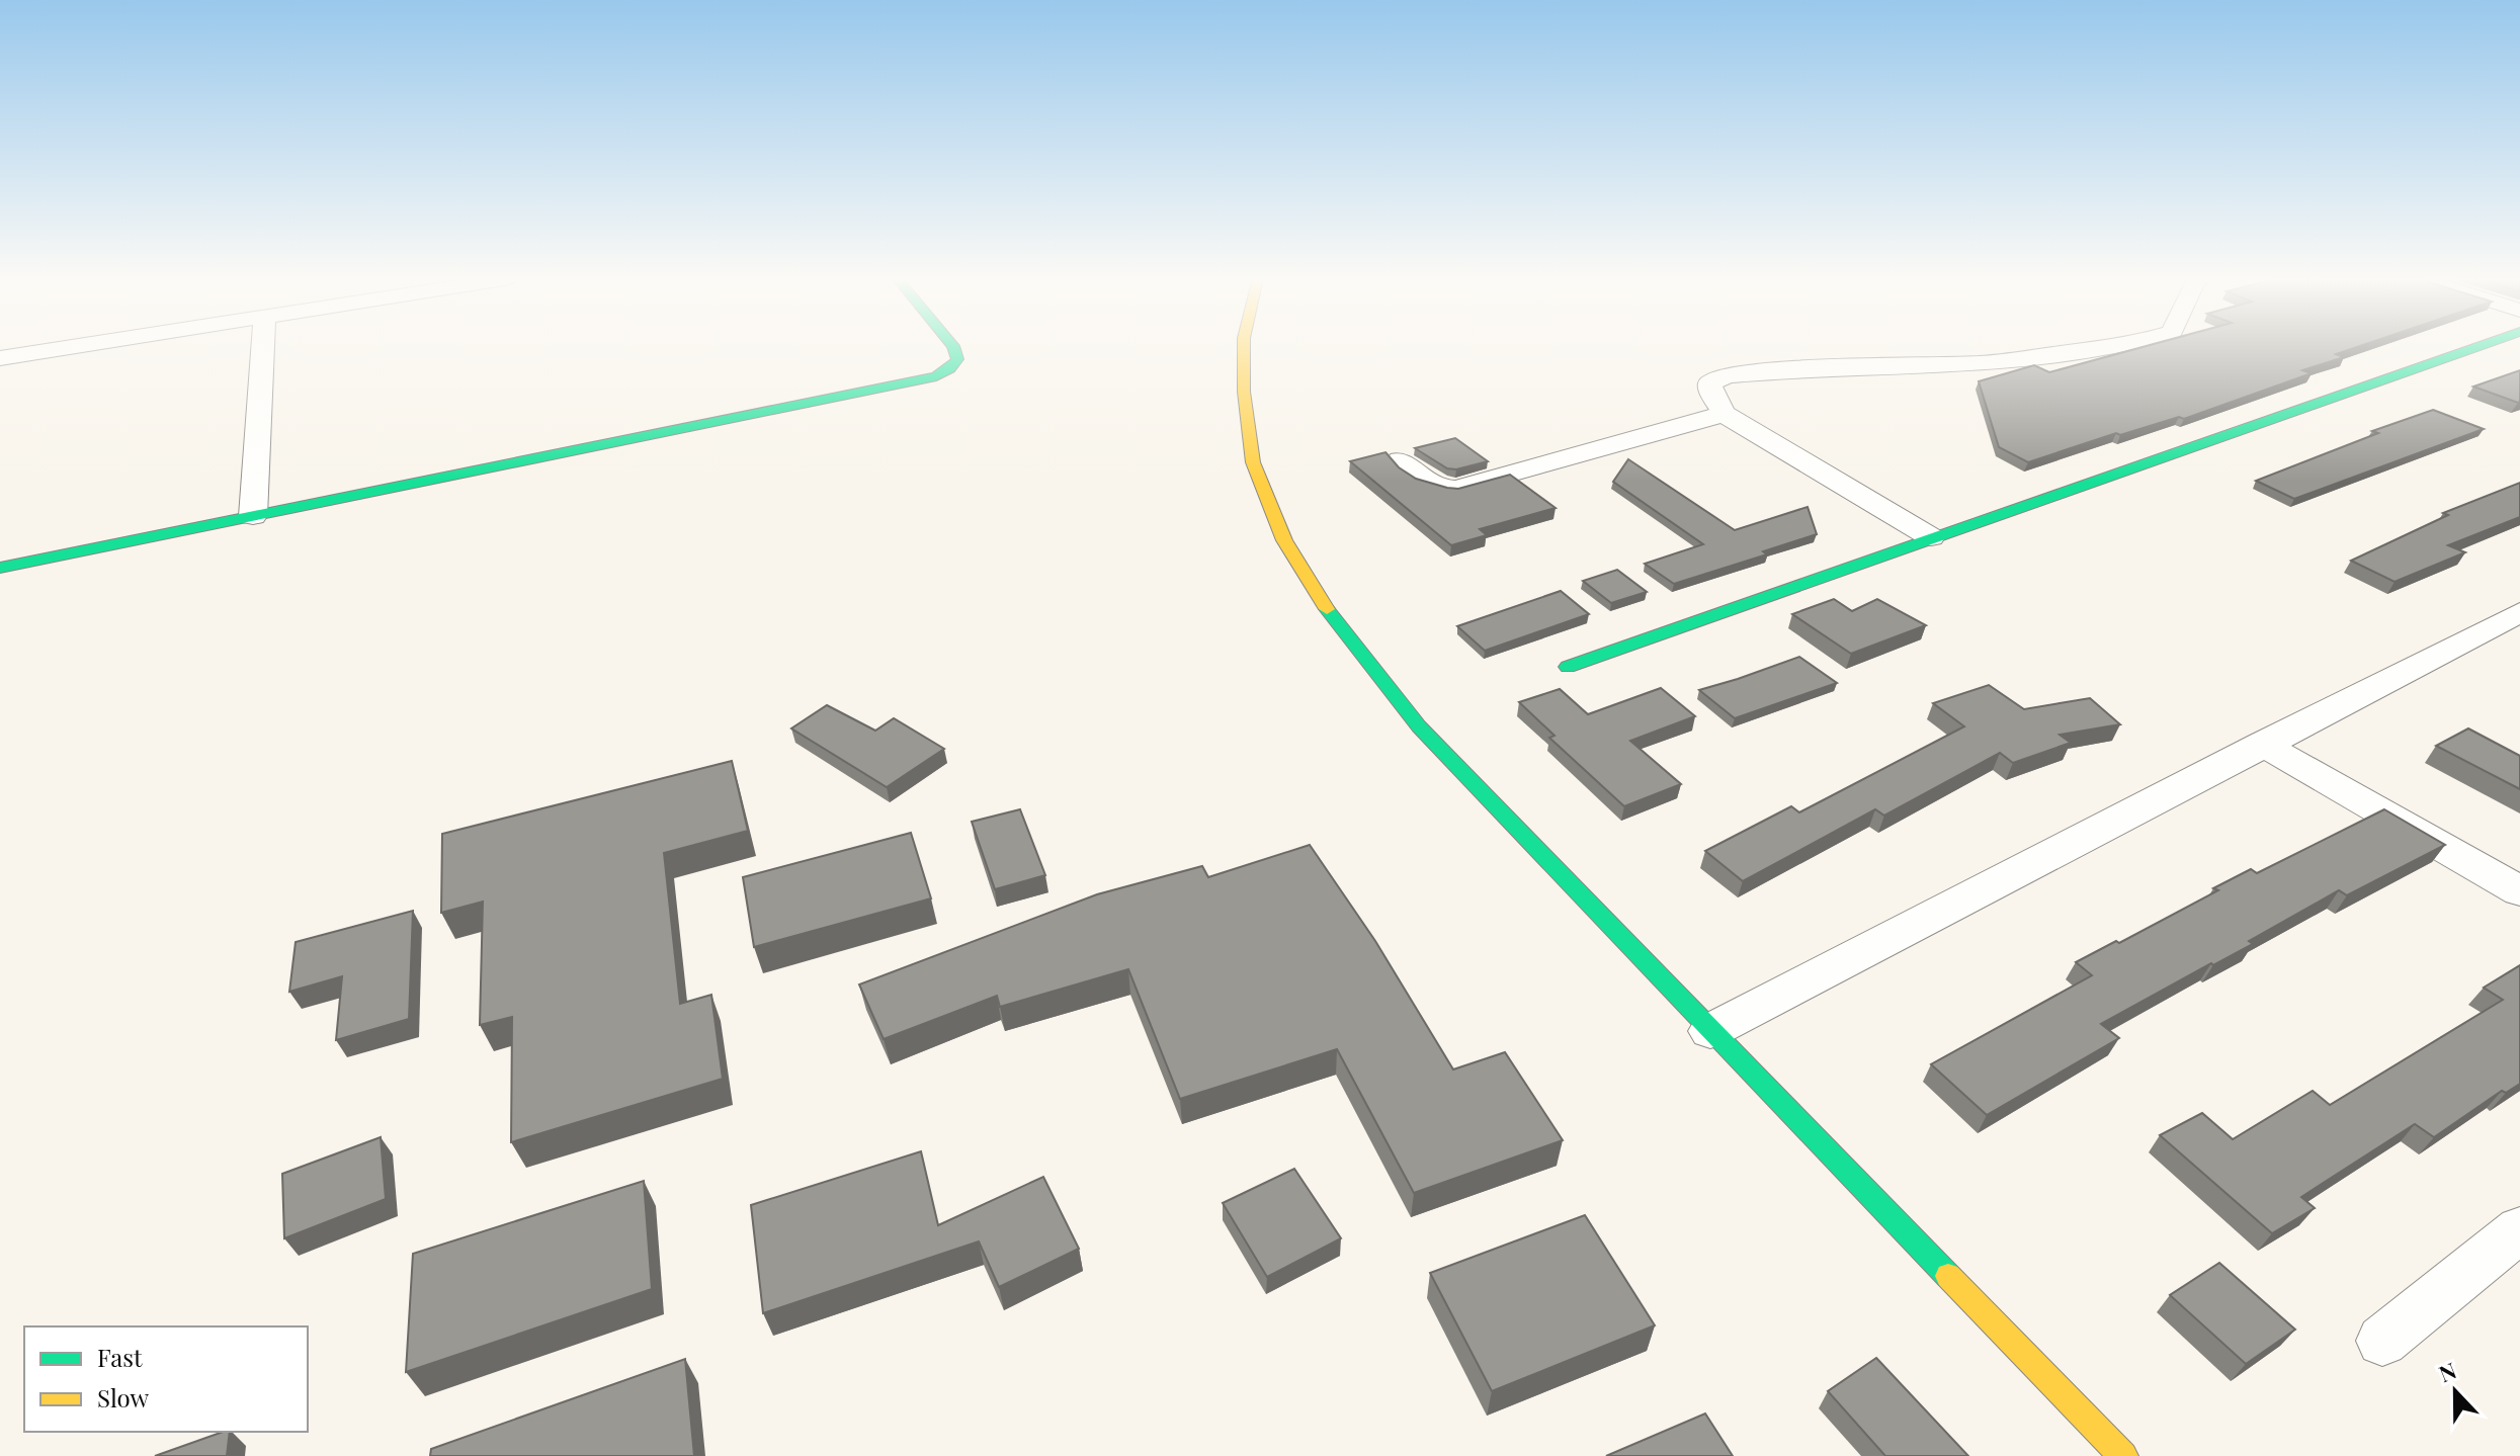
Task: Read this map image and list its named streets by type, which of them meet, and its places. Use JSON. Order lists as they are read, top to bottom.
{
  "legend": ["Fast", "Slow"],
  "north": "top"
}
